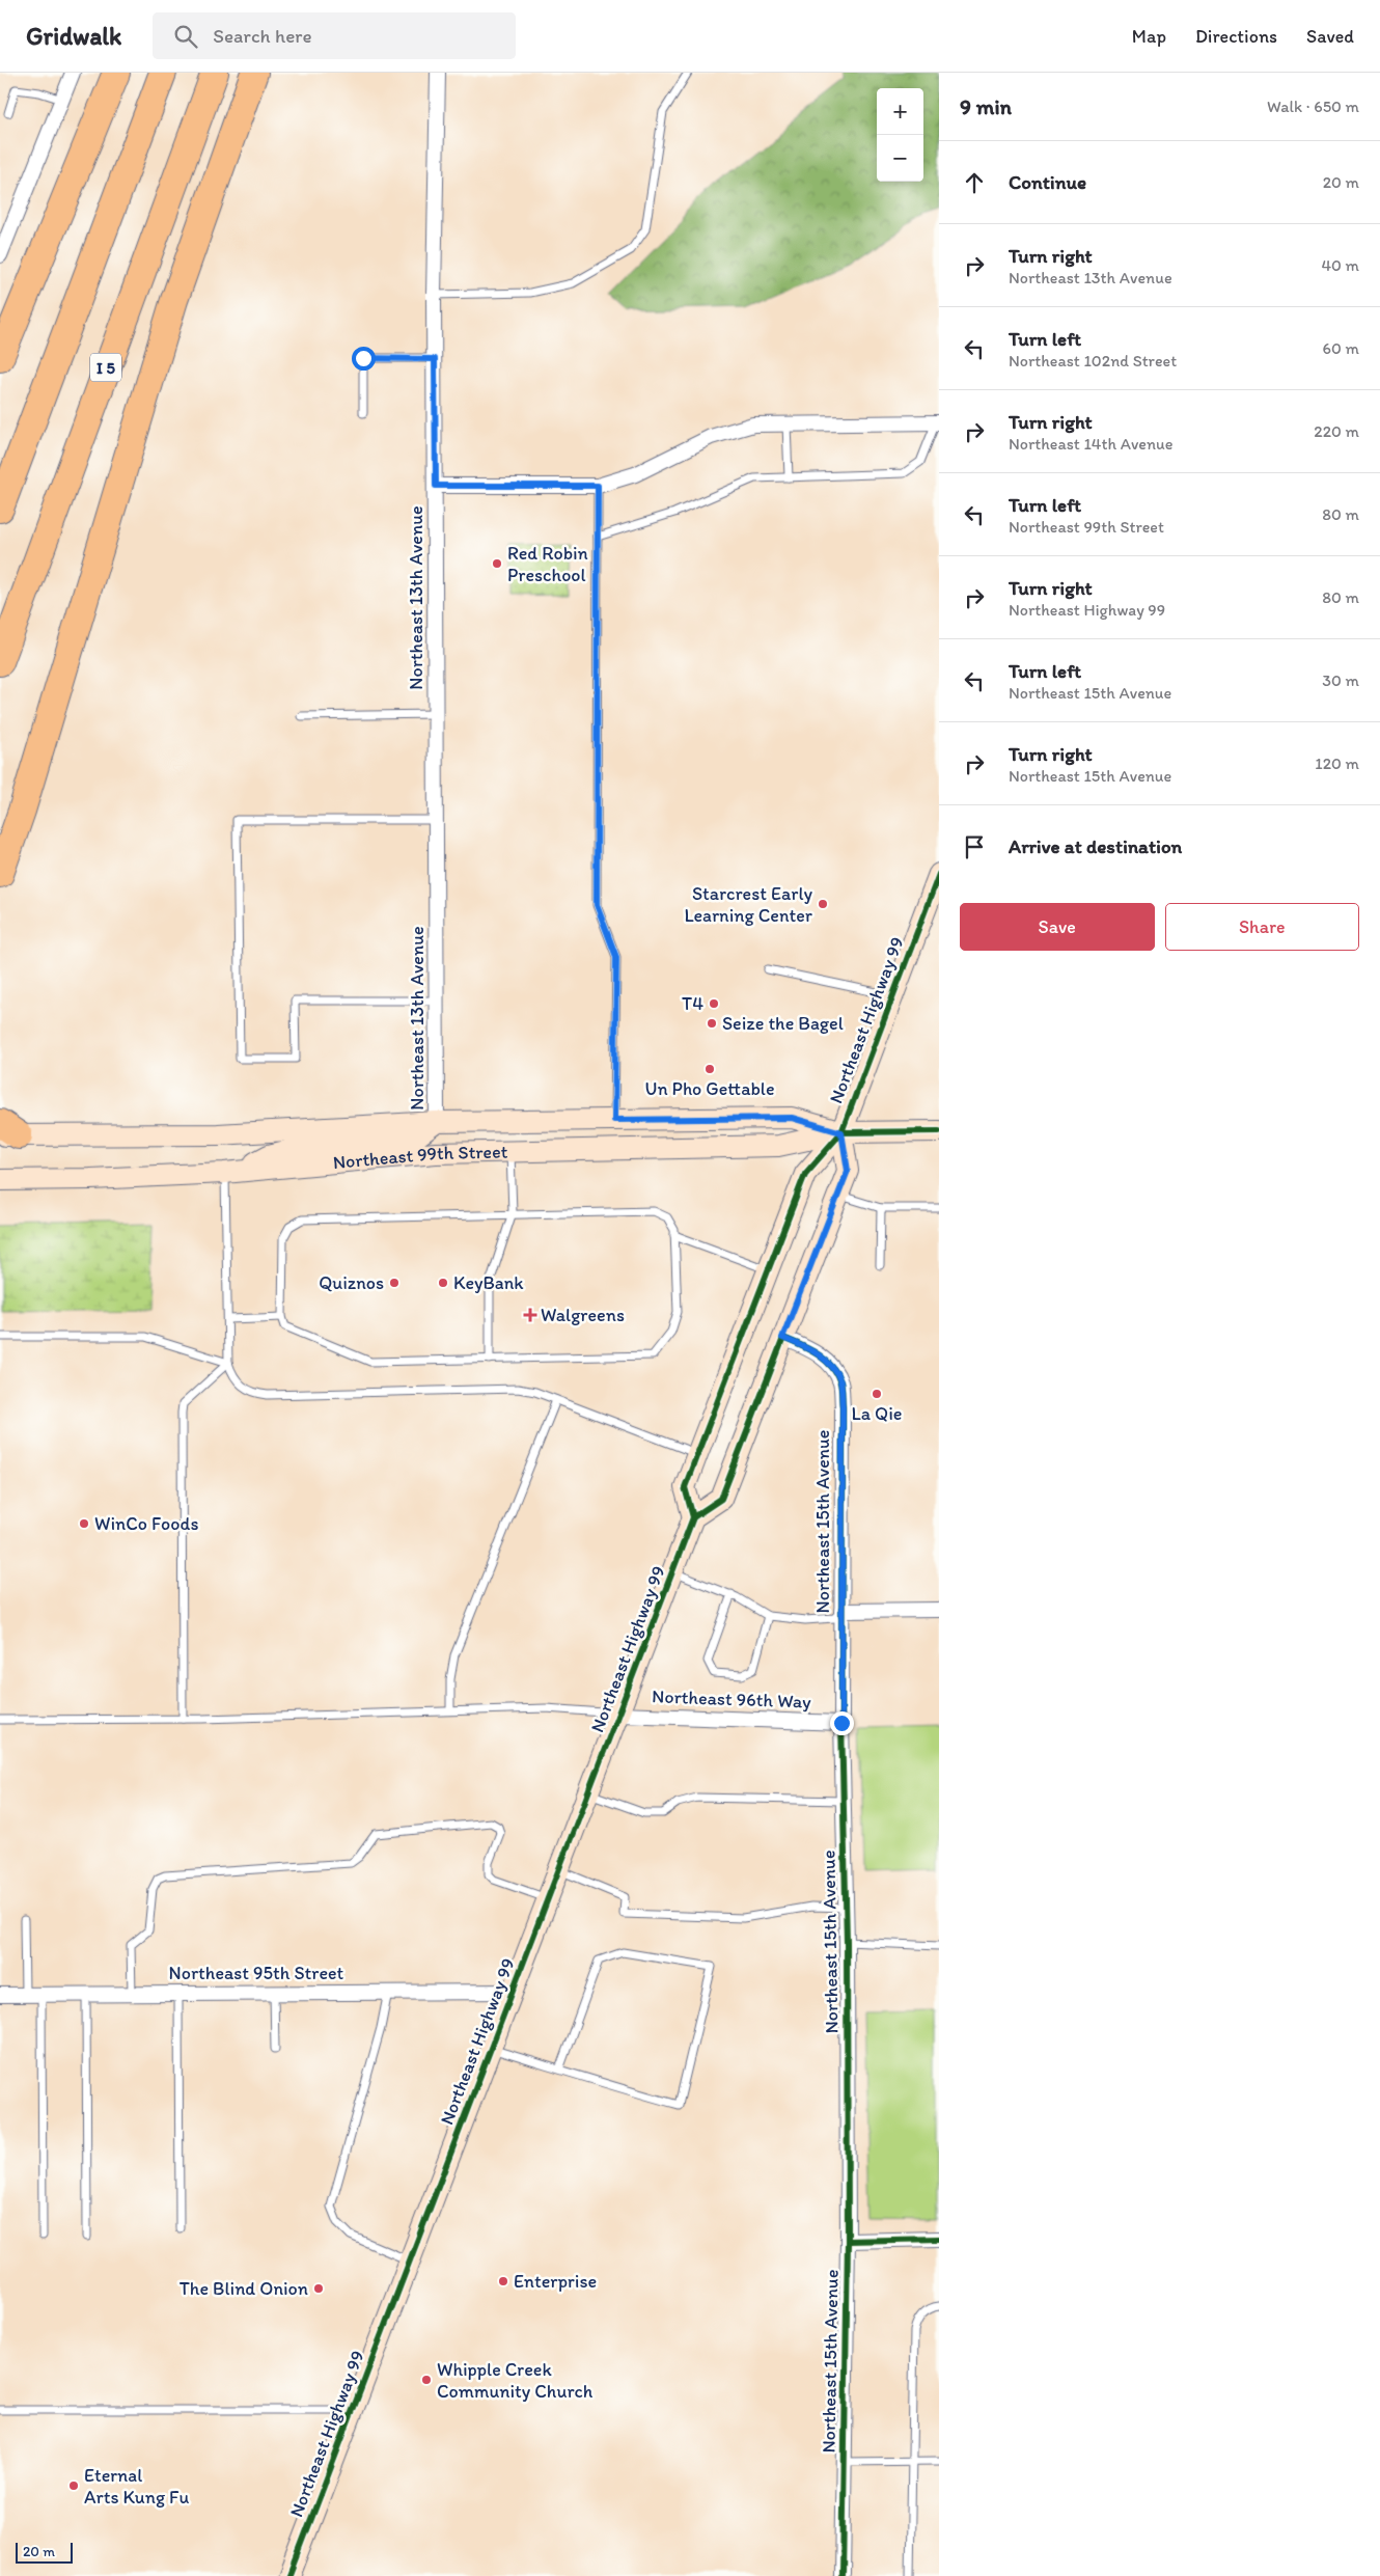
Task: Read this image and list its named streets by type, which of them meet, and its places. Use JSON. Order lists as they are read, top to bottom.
{
  "streets": {
    "highway": ["I 5"],
    "main road": ["Northeast Highway 99", "Northeast 99th Street"],
    "street": [
      "Northeast 13th Avenue",
      "Northeast 15th Avenue",
      "Northeast 96th Way",
      "Northeast 95th Street"
    ]
  },
  "crossings": [
    ["Northeast 13th Avenue", "Northeast 99th Street"],
    ["Northeast Highway 99", "Northeast 99th Street"],
    ["Northeast Highway 99", "Northeast 15th Avenue"],
    ["Northeast Highway 99", "Northeast 96th Way"],
    ["Northeast Highway 99", "Northeast 95th Street"],
    ["Northeast 15th Avenue", "Northeast 96th Way"]
  ],
  "places": {
    "other": [
      "Red Robin Preschool",
      "Starcrest Early Learning Center",
      "T4",
      "Seize the Bagel",
      "Un Pho Gettable",
      "Quiznos",
      "KeyBank",
      "La Qie",
      "WinCo Foods",
      "Enterprise",
      "The Blind Onion",
      "Whipple Creek Community Church",
      "Eternal Arts Kung Fu"
    ],
    "health": ["Walgreens"]
  },
  "scale_bar": "20 m",
  "page": {
    "header": "Gridwalk",
    "search": "Search here",
    "nav": ["Map", "Directions", "Saved"],
    "heading": ["9 min", "Walk · 650 m"],
    "map_buttons": ["+", "−"],
    "list": [
      ["Continue", "20 m"],
      ["Turn right", "Northeast 13th Avenue", "40 m"],
      ["Turn left", "Northeast 102nd Street", "60 m"],
      ["Turn right", "Northeast 14th Avenue", "220 m"],
      ["Turn left", "Northeast 99th Street", "80 m"],
      ["Turn right", "Northeast Highway 99", "80 m"],
      ["Turn left", "Northeast 15th Avenue", "30 m"],
      ["Turn right", "Northeast 15th Avenue", "120 m"],
      "Arrive at destination"
    ],
    "buttons": ["Save", "Share"],
    "scale": "20 m"
  }
}
